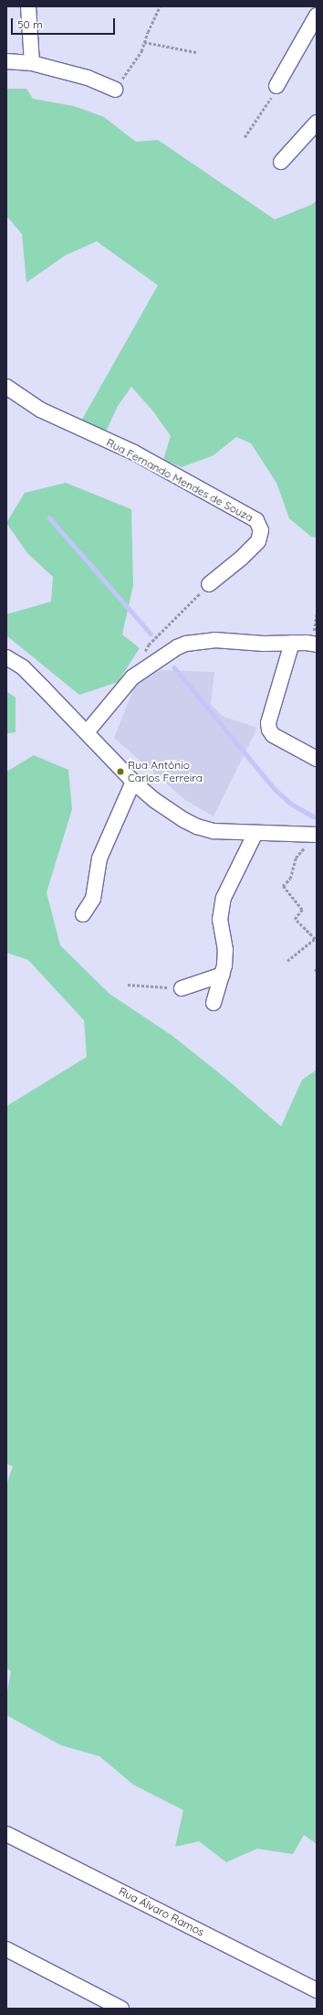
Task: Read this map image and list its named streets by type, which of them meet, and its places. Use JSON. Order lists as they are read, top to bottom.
{
  "streets": {
    "street": ["Rua Fernando Mendes de Souza", "Rua Álvaro Ramos"]
  },
  "places": ["Rua Antônio Carlos Ferreira"],
  "scale_bar": "50 m"
}
